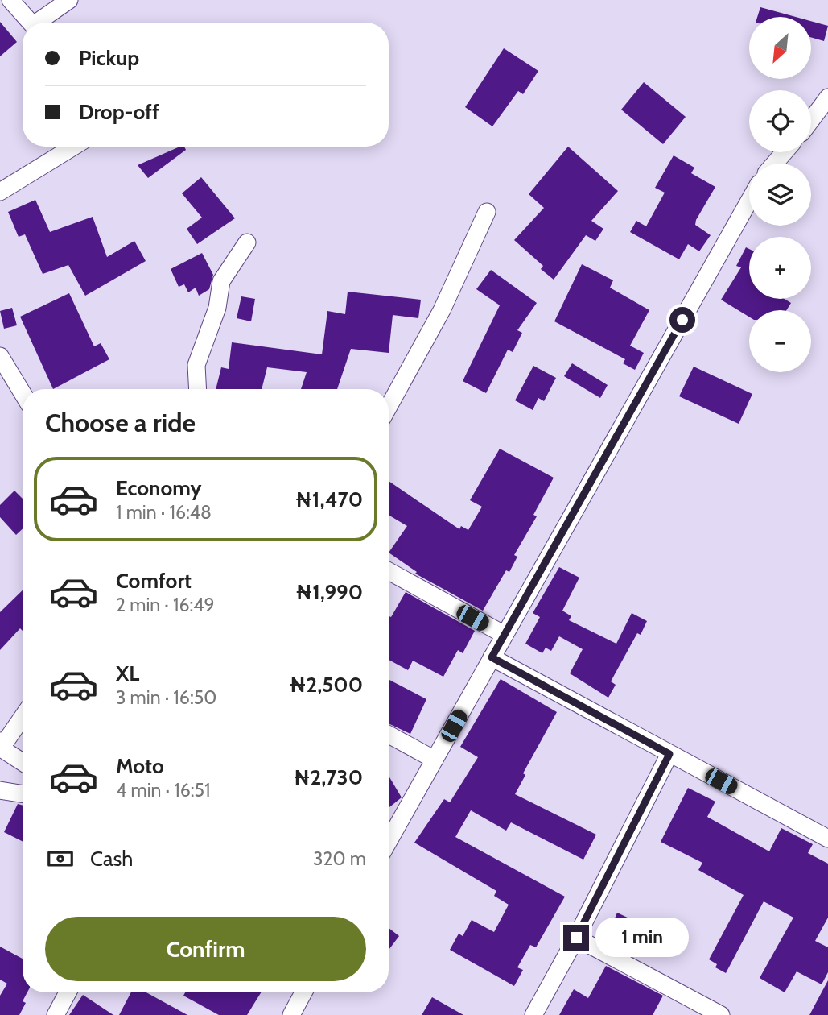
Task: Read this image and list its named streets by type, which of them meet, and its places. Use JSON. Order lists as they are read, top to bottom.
{
  "north": "bottom left",
  "page": {
    "map_buttons": ["+", "−"],
    "banner": ["Pickup", "Drop-off"],
    "heading": "Choose a ride",
    "list": [
      {
        "name": "Economy",
        "note": "1 min · 16:48",
        "value": "₦1,470"
      },
      {
        "name": "Comfort",
        "note": "2 min · 16:49",
        "value": "₦1,990"
      },
      {
        "name": "XL",
        "note": "3 min · 16:50",
        "value": "₦2,500"
      },
      {
        "name": "Moto",
        "note": "4 min · 16:51",
        "value": "₦2,730"
      }
    ],
    "pay": ["Cash", "320 m"],
    "buttons": "Confirm",
    "bubble": "1 min"
  }
}
